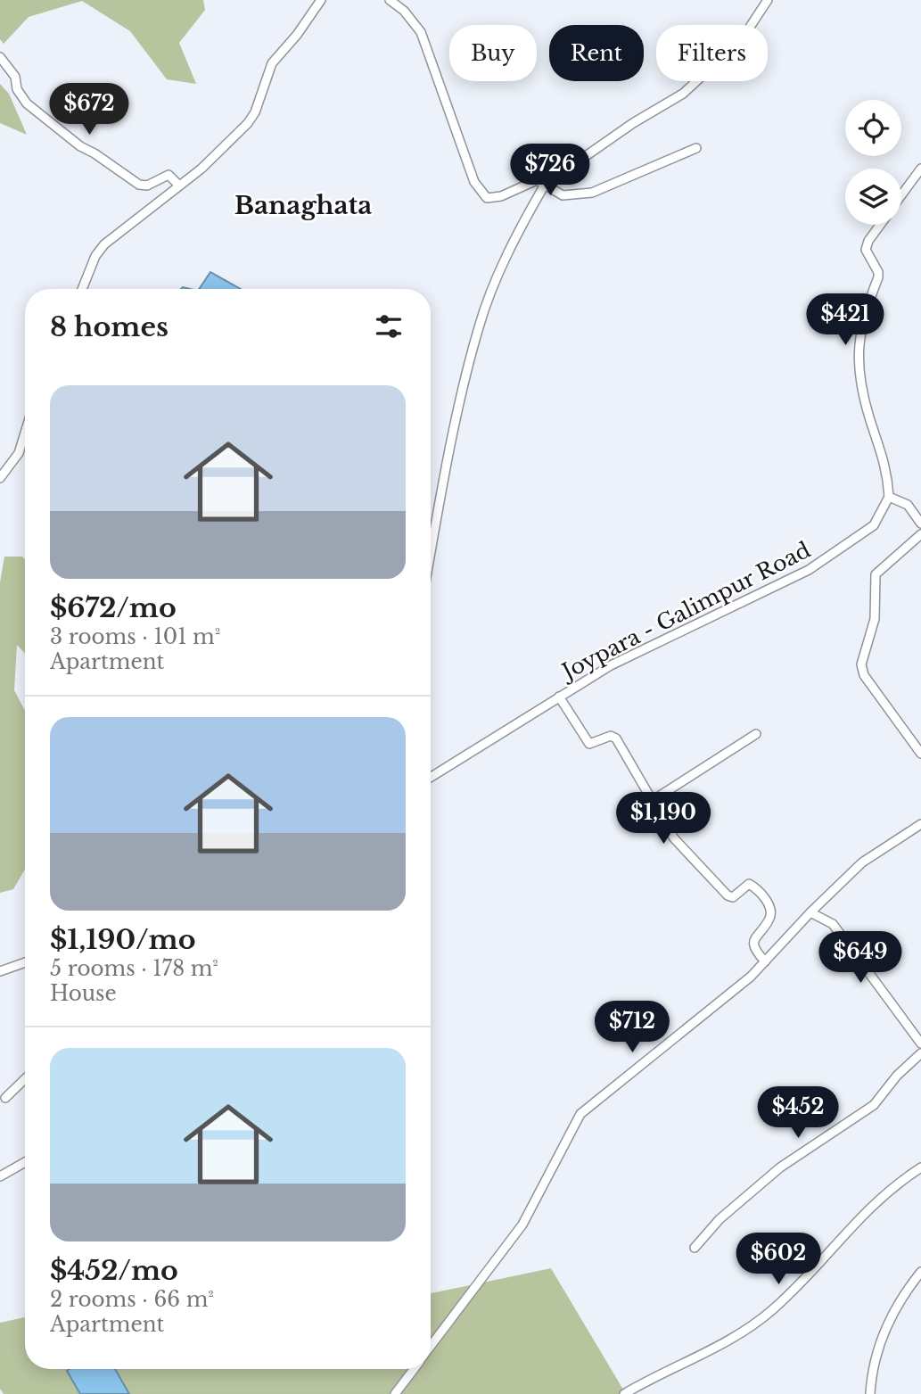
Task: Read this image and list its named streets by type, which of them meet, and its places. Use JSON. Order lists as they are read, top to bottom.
{
  "streets": {
    "street": ["Joypara - Galimpur Road"]
  },
  "districts": ["Banaghata"],
  "page": {
    "chip": ["Buy", "Rent", "Filters"],
    "price": [
      "$672",
      "$726",
      "$421",
      "$1,190",
      "$649",
      "$712",
      "$452",
      "$602"
    ],
    "heading": "8 homes",
    "list": [
      {
        "name": "$672/mo",
        "note": "3 rooms · 101 m² · Apartment"
      },
      {
        "name": "$1,190/mo",
        "note": "5 rooms · 178 m² · House"
      },
      {
        "name": "$452/mo",
        "note": "2 rooms · 66 m² · Apartment"
      }
    ]
  }
}
